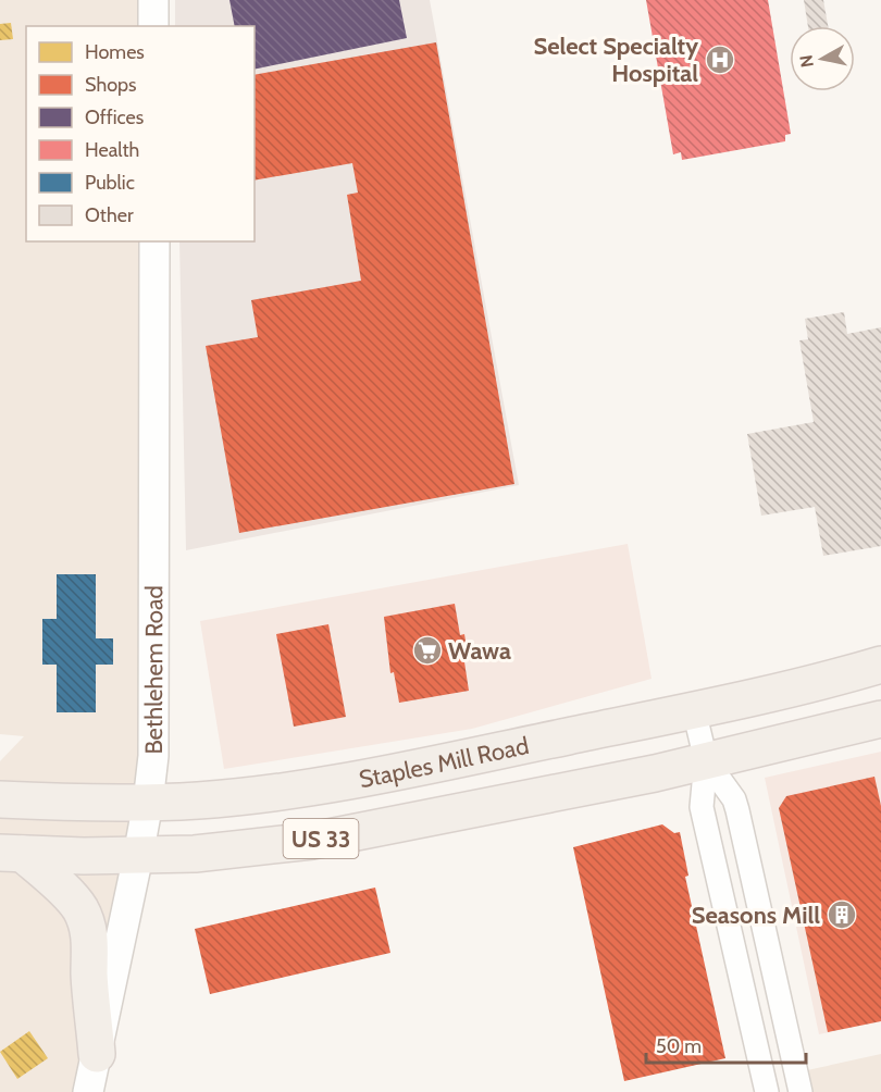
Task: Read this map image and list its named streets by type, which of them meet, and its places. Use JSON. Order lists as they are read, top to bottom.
{
  "streets": {
    "main road": ["Staples Mill Road", "US 33"],
    "street": ["Bethlehem Road"]
  },
  "crossings": [
    ["Bethlehem Road", "Staples Mill Road"],
    ["Bethlehem Road", "US 33"]
  ],
  "places": {
    "hospital": ["Select Specialty Hospital"],
    "supermarket": ["Wawa"],
    "building": ["Seasons Mill"]
  },
  "legend": [
    "Homes",
    "Shops",
    "Offices",
    "Health",
    "Public",
    "Other"
  ],
  "scale_bar": "50 m",
  "north": "left"
}
